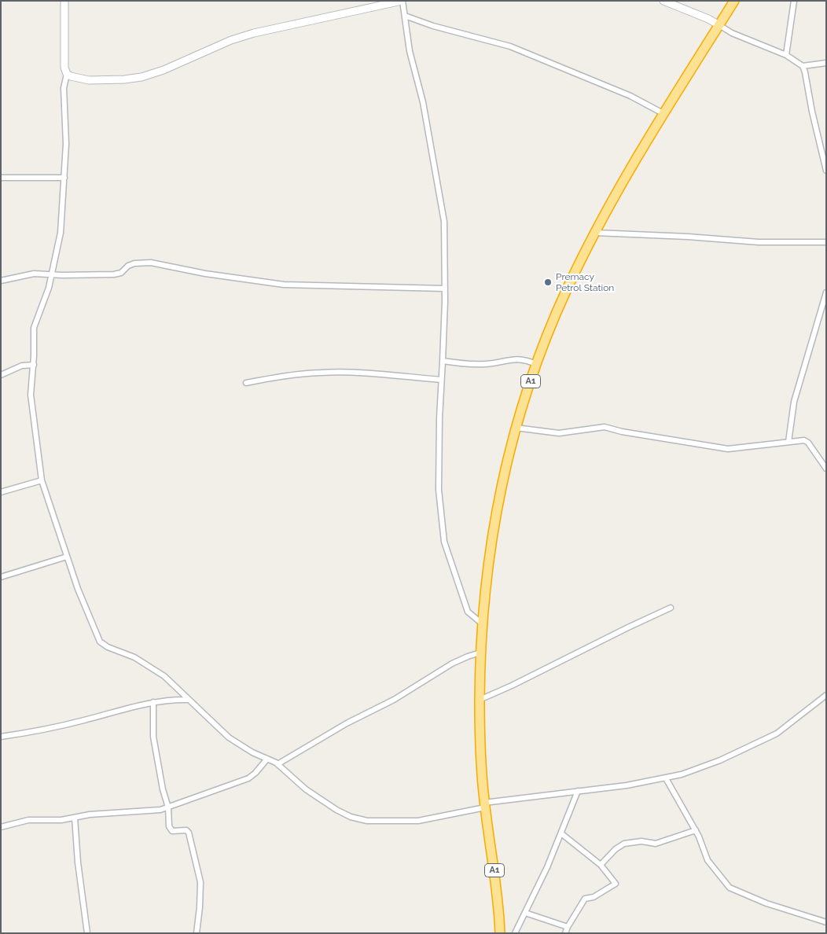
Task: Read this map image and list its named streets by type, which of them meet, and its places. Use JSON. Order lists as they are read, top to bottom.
{
  "streets": {
    "highway": ["A1"]
  },
  "places": ["Premacy Petrol Station"]
}
